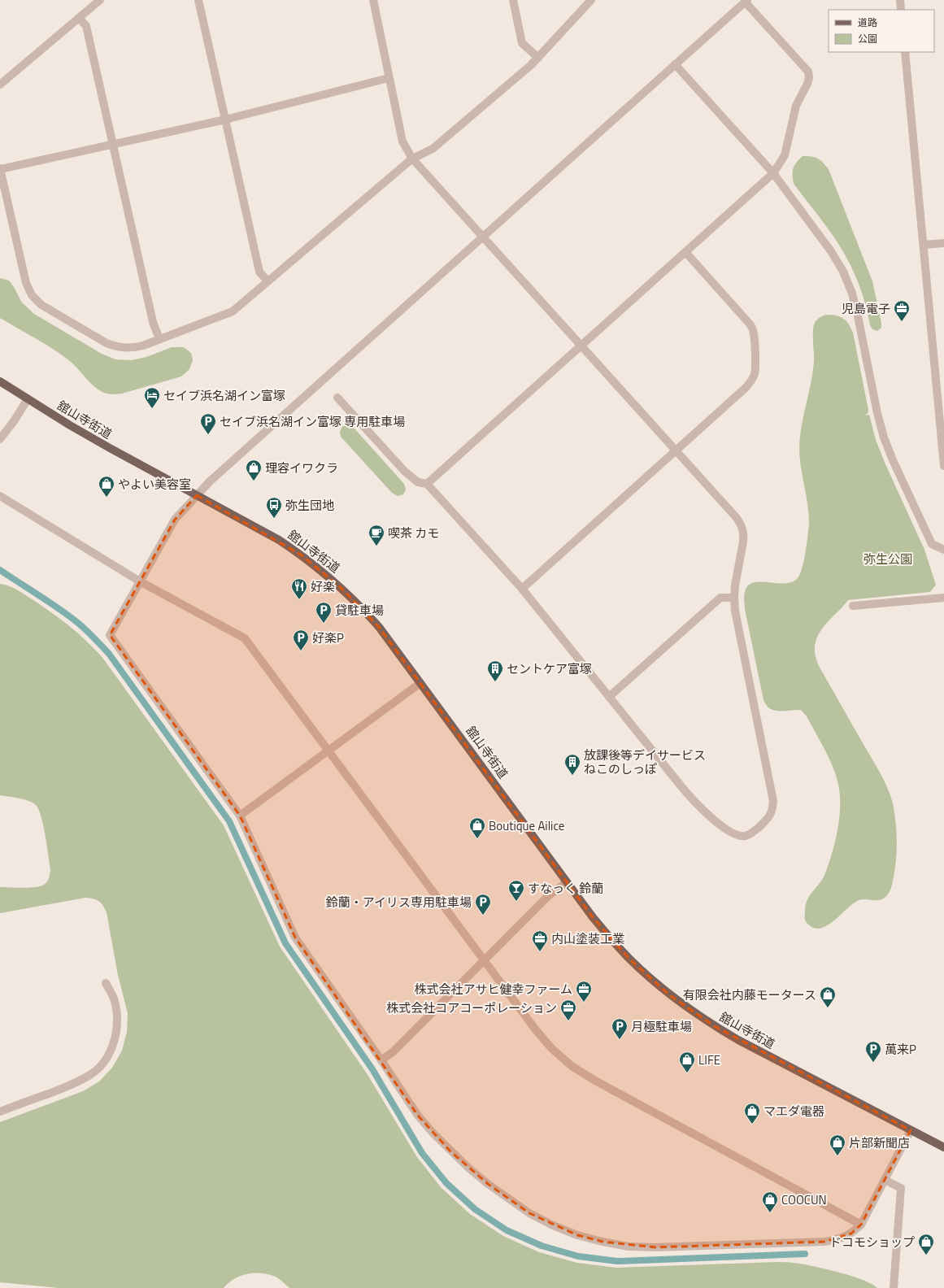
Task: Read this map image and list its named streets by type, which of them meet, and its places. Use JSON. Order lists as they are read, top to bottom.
{
  "streets": {
    "main road": ["舘山寺街道"]
  },
  "parks": ["弥生公園"],
  "places": {
    "office": [
      "児島電子",
      "内山塗装工業",
      "株式会社アサヒ健幸ファーム",
      "株式会社コアコーポレーション"
    ],
    "hotel": ["セイブ浜名湖イン富塚"],
    "parking": [
      "セイブ浜名湖イン富塚 専用駐車場",
      "貸駐車場",
      "好楽P",
      "鈴蘭・アイリス専用駐車場",
      "月極駐車場",
      "萬来P"
    ],
    "shop": [
      "理容イワクラ",
      "やよい美容室",
      "Boutique Ailice",
      "有限会社内藤モータース",
      "LIFE",
      "マエダ電器",
      "片部新聞店",
      "COOCUN",
      "ドコモショップ"
    ],
    "bus stop": ["弥生団地"],
    "cafe": ["喫茶 カモ"],
    "restaurant": ["好楽"],
    "building": ["セントケア富塚", "放課後等デイサービス ねこのしっぽ"],
    "bar": ["すなっく 鈴蘭"]
  },
  "legend": ["道路", "公園"]
}
